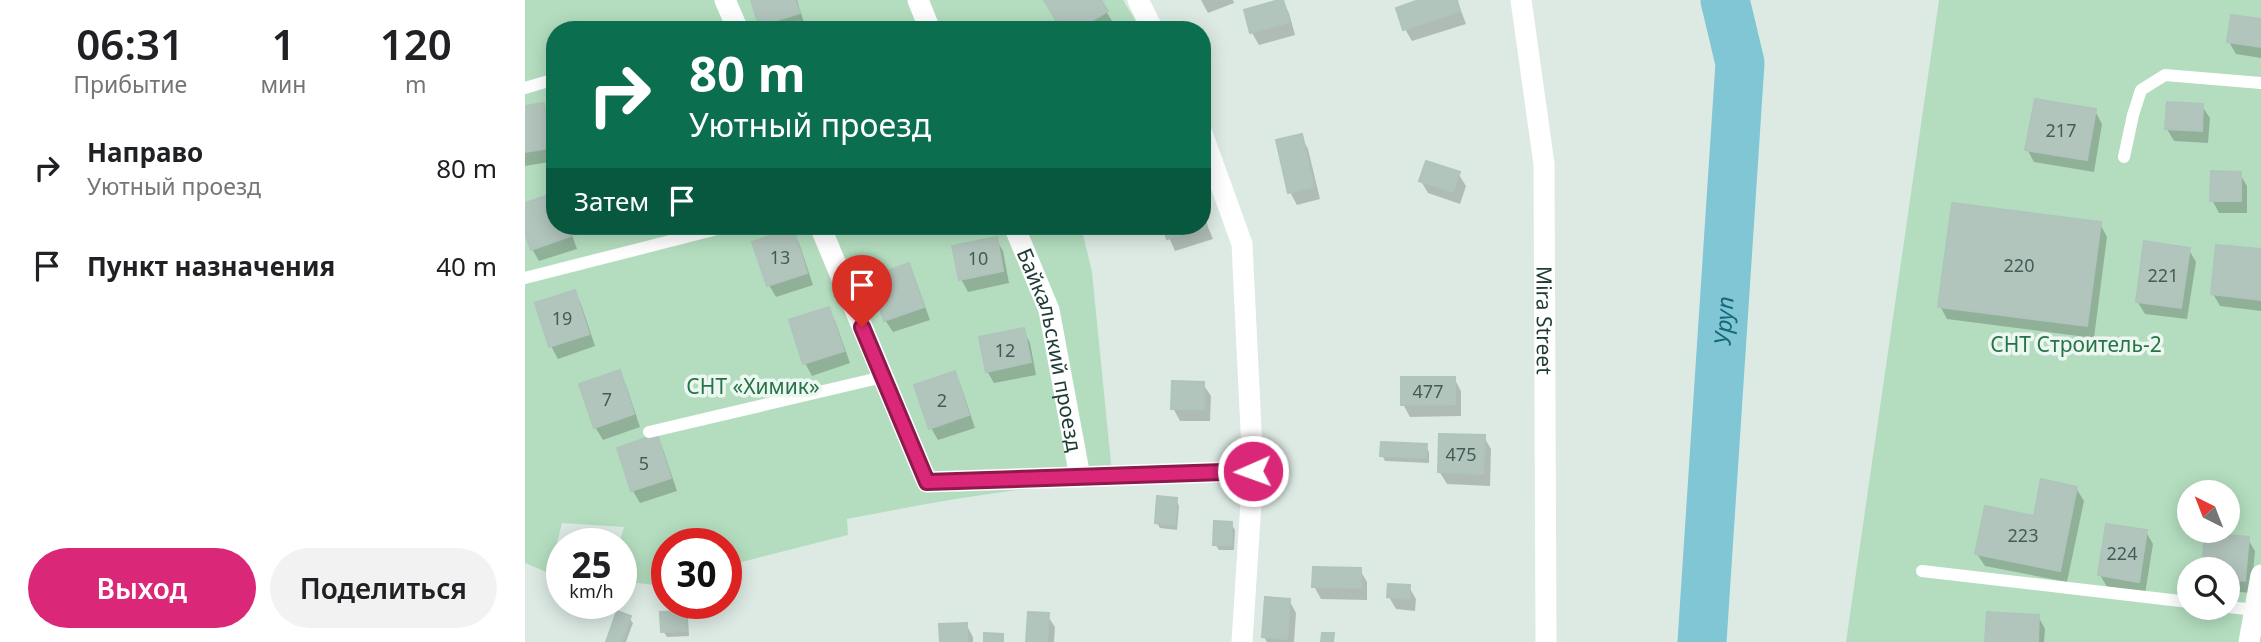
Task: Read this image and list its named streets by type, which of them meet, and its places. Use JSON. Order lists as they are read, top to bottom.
{
  "streets": {
    "street": ["Mira Street", "Байкальский проезд"]
  },
  "water": ["Уруп"],
  "parks": ["СНТ Строитель-2", "СНТ «Химик»"],
  "house_numbers": [
    "217",
    "13",
    "10",
    "220",
    "221",
    "19",
    "12",
    "477",
    "7",
    "2",
    "475",
    "5",
    "223",
    "224"
  ],
  "north": "top left",
  "page": {
    "eta": [
      "06:31",
      "Прибытие",
      "1",
      "мин",
      "120",
      "m"
    ],
    "turn": ["80 m", "Уютный проезд"],
    "list": [
      {
        "name": "Направо",
        "note": "Уютный проезд",
        "value": "80 m"
      },
      {
        "name": "Пункт назначения",
        "value": "40 m"
      }
    ],
    "then": "Затем",
    "speed": "25 km/h",
    "limit": "30",
    "buttons": ["Выход", "Поделиться"]
  }
}
